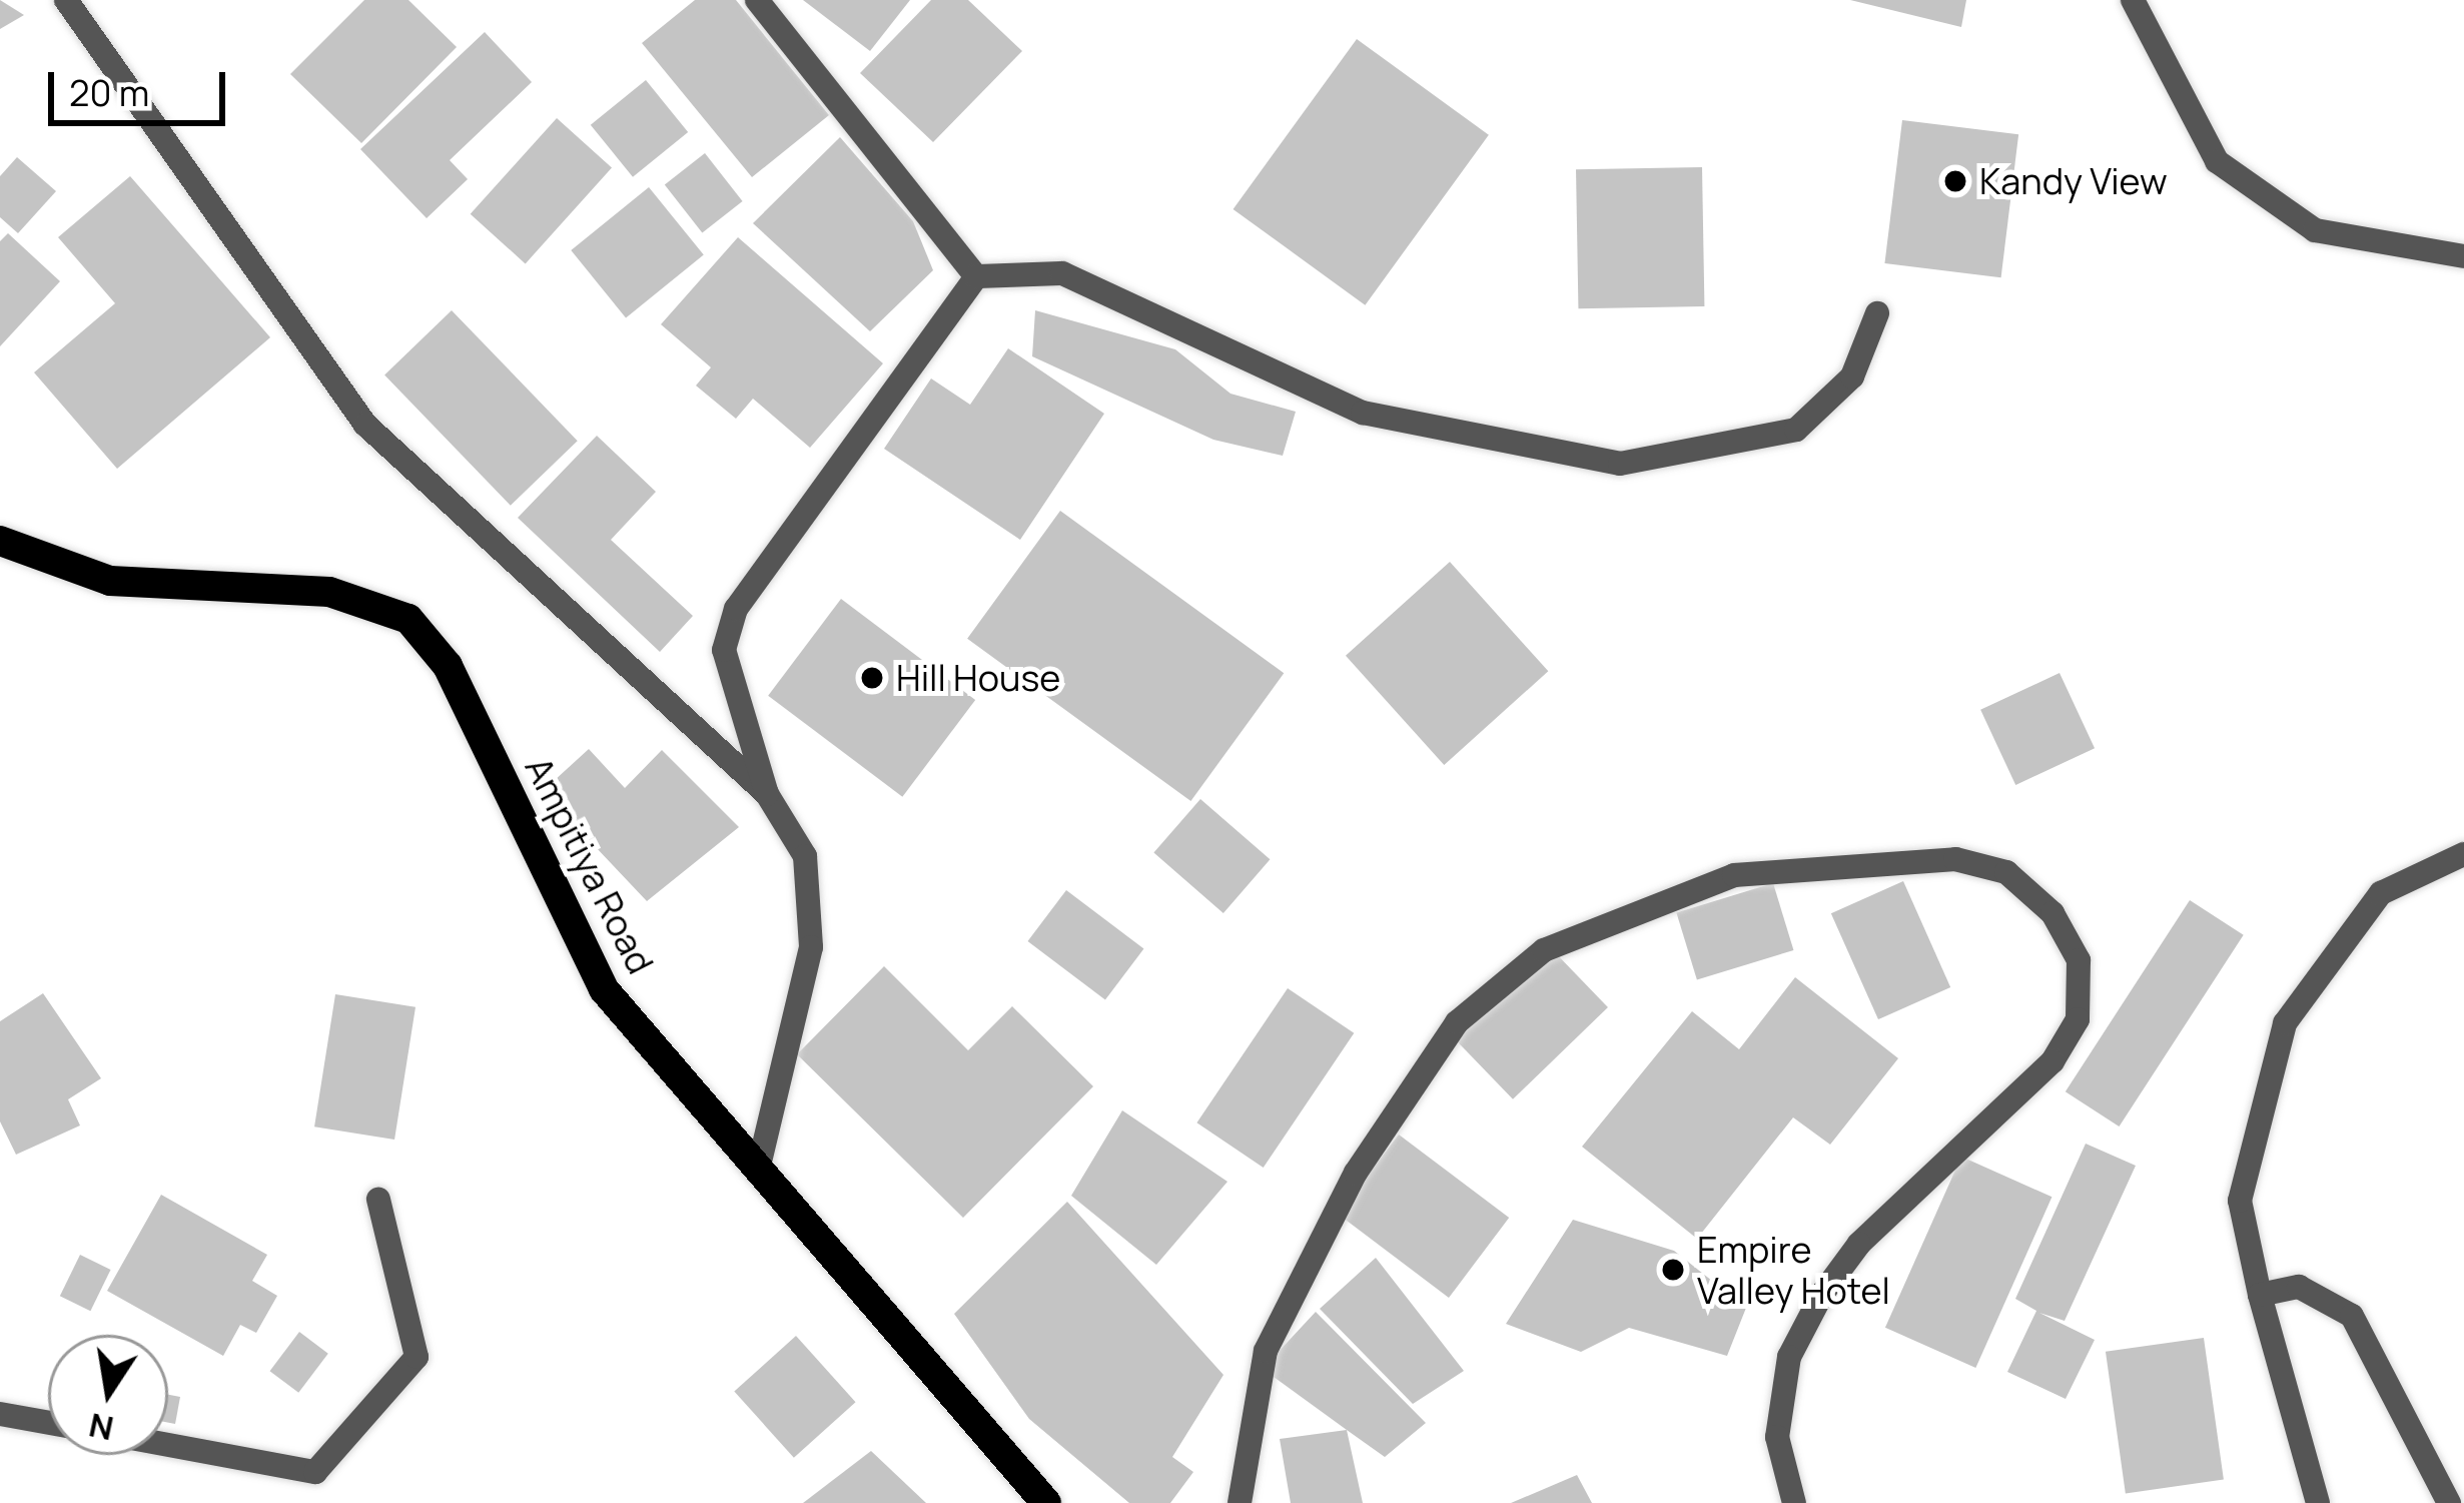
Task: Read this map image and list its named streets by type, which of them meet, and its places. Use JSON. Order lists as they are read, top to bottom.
{
  "streets": {
    "main road": ["Ampitiya Road"]
  },
  "places": ["Kandy View", "Hill House", "Empire Valley Hotel"],
  "scale_bar": "20 m",
  "north": "bottom"
}
